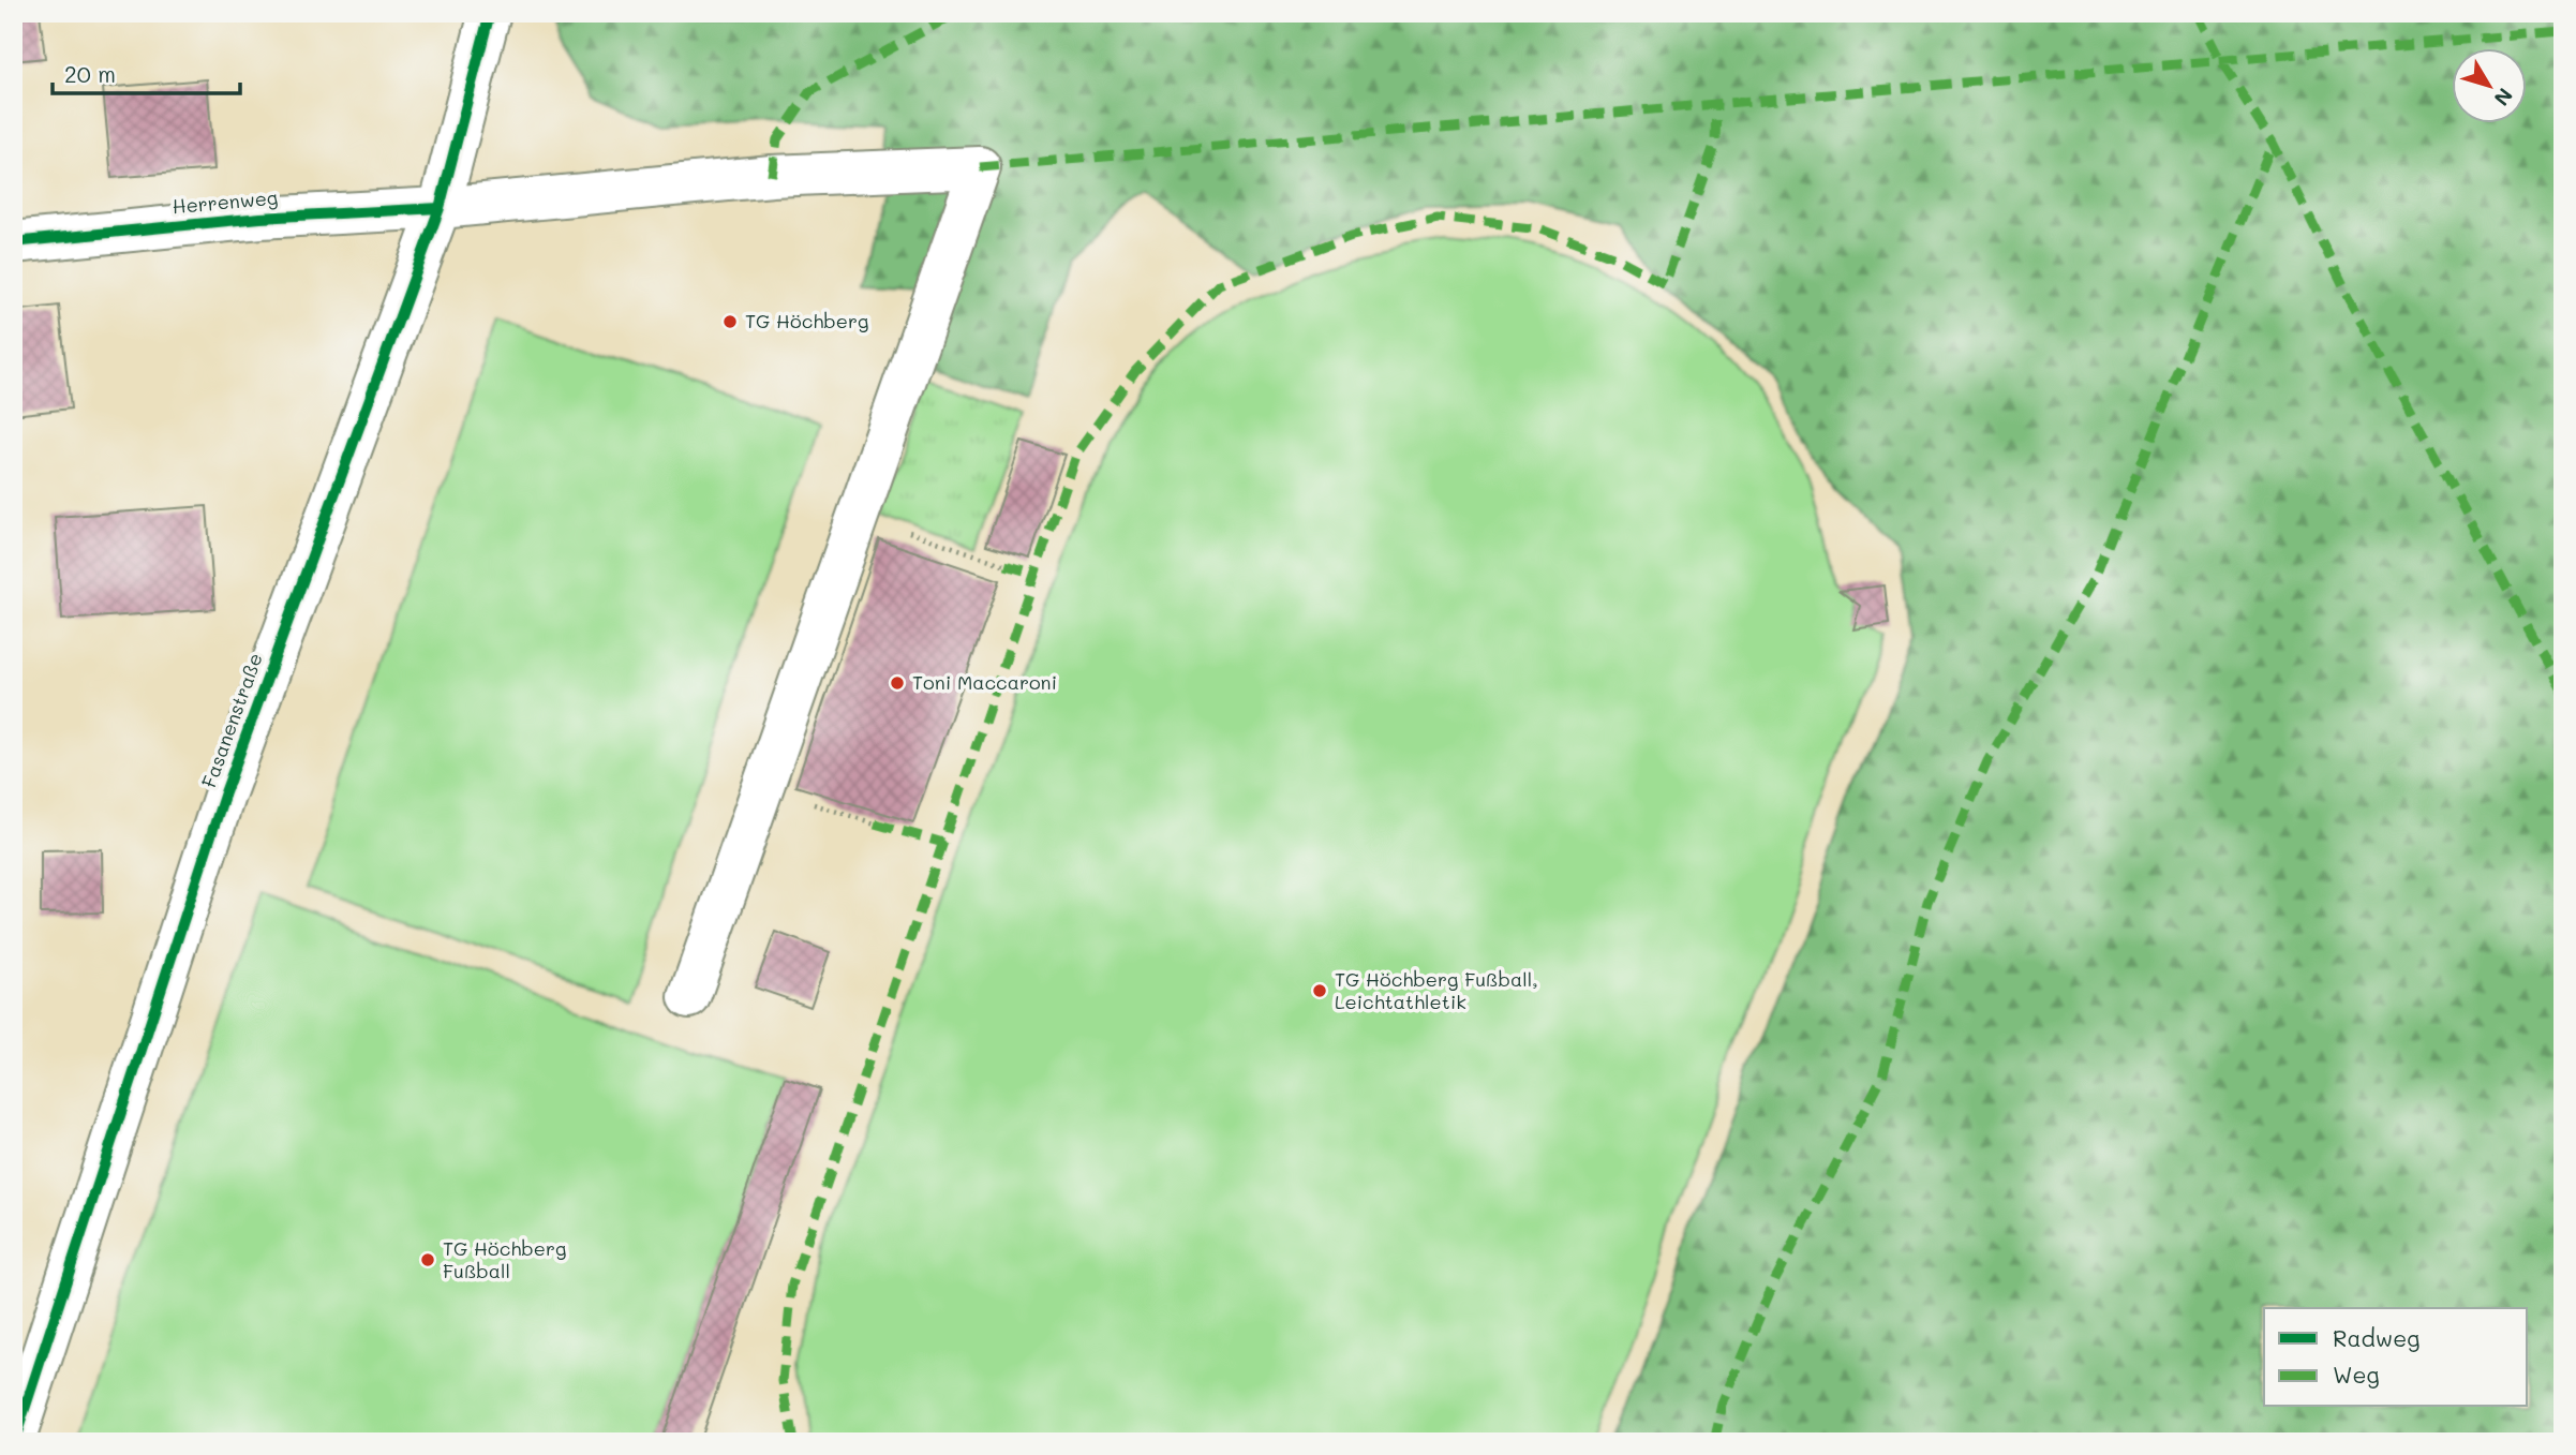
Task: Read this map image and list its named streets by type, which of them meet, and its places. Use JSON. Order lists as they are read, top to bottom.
{
  "streets": {
    "street": ["Herrenweg", "Fasanenstraße"]
  },
  "crossings": [
    ["Herrenweg", "Fasanenstraße"]
  ],
  "places": [
    "TG Höchberg",
    "Toni Maccaroni",
    "TG Höchberg Fußball, Leichtathletik",
    "TG Höchberg Fußball"
  ],
  "legend": ["Radweg", "Weg"],
  "scale_bar": "20 m",
  "north": "bottom right"
}
